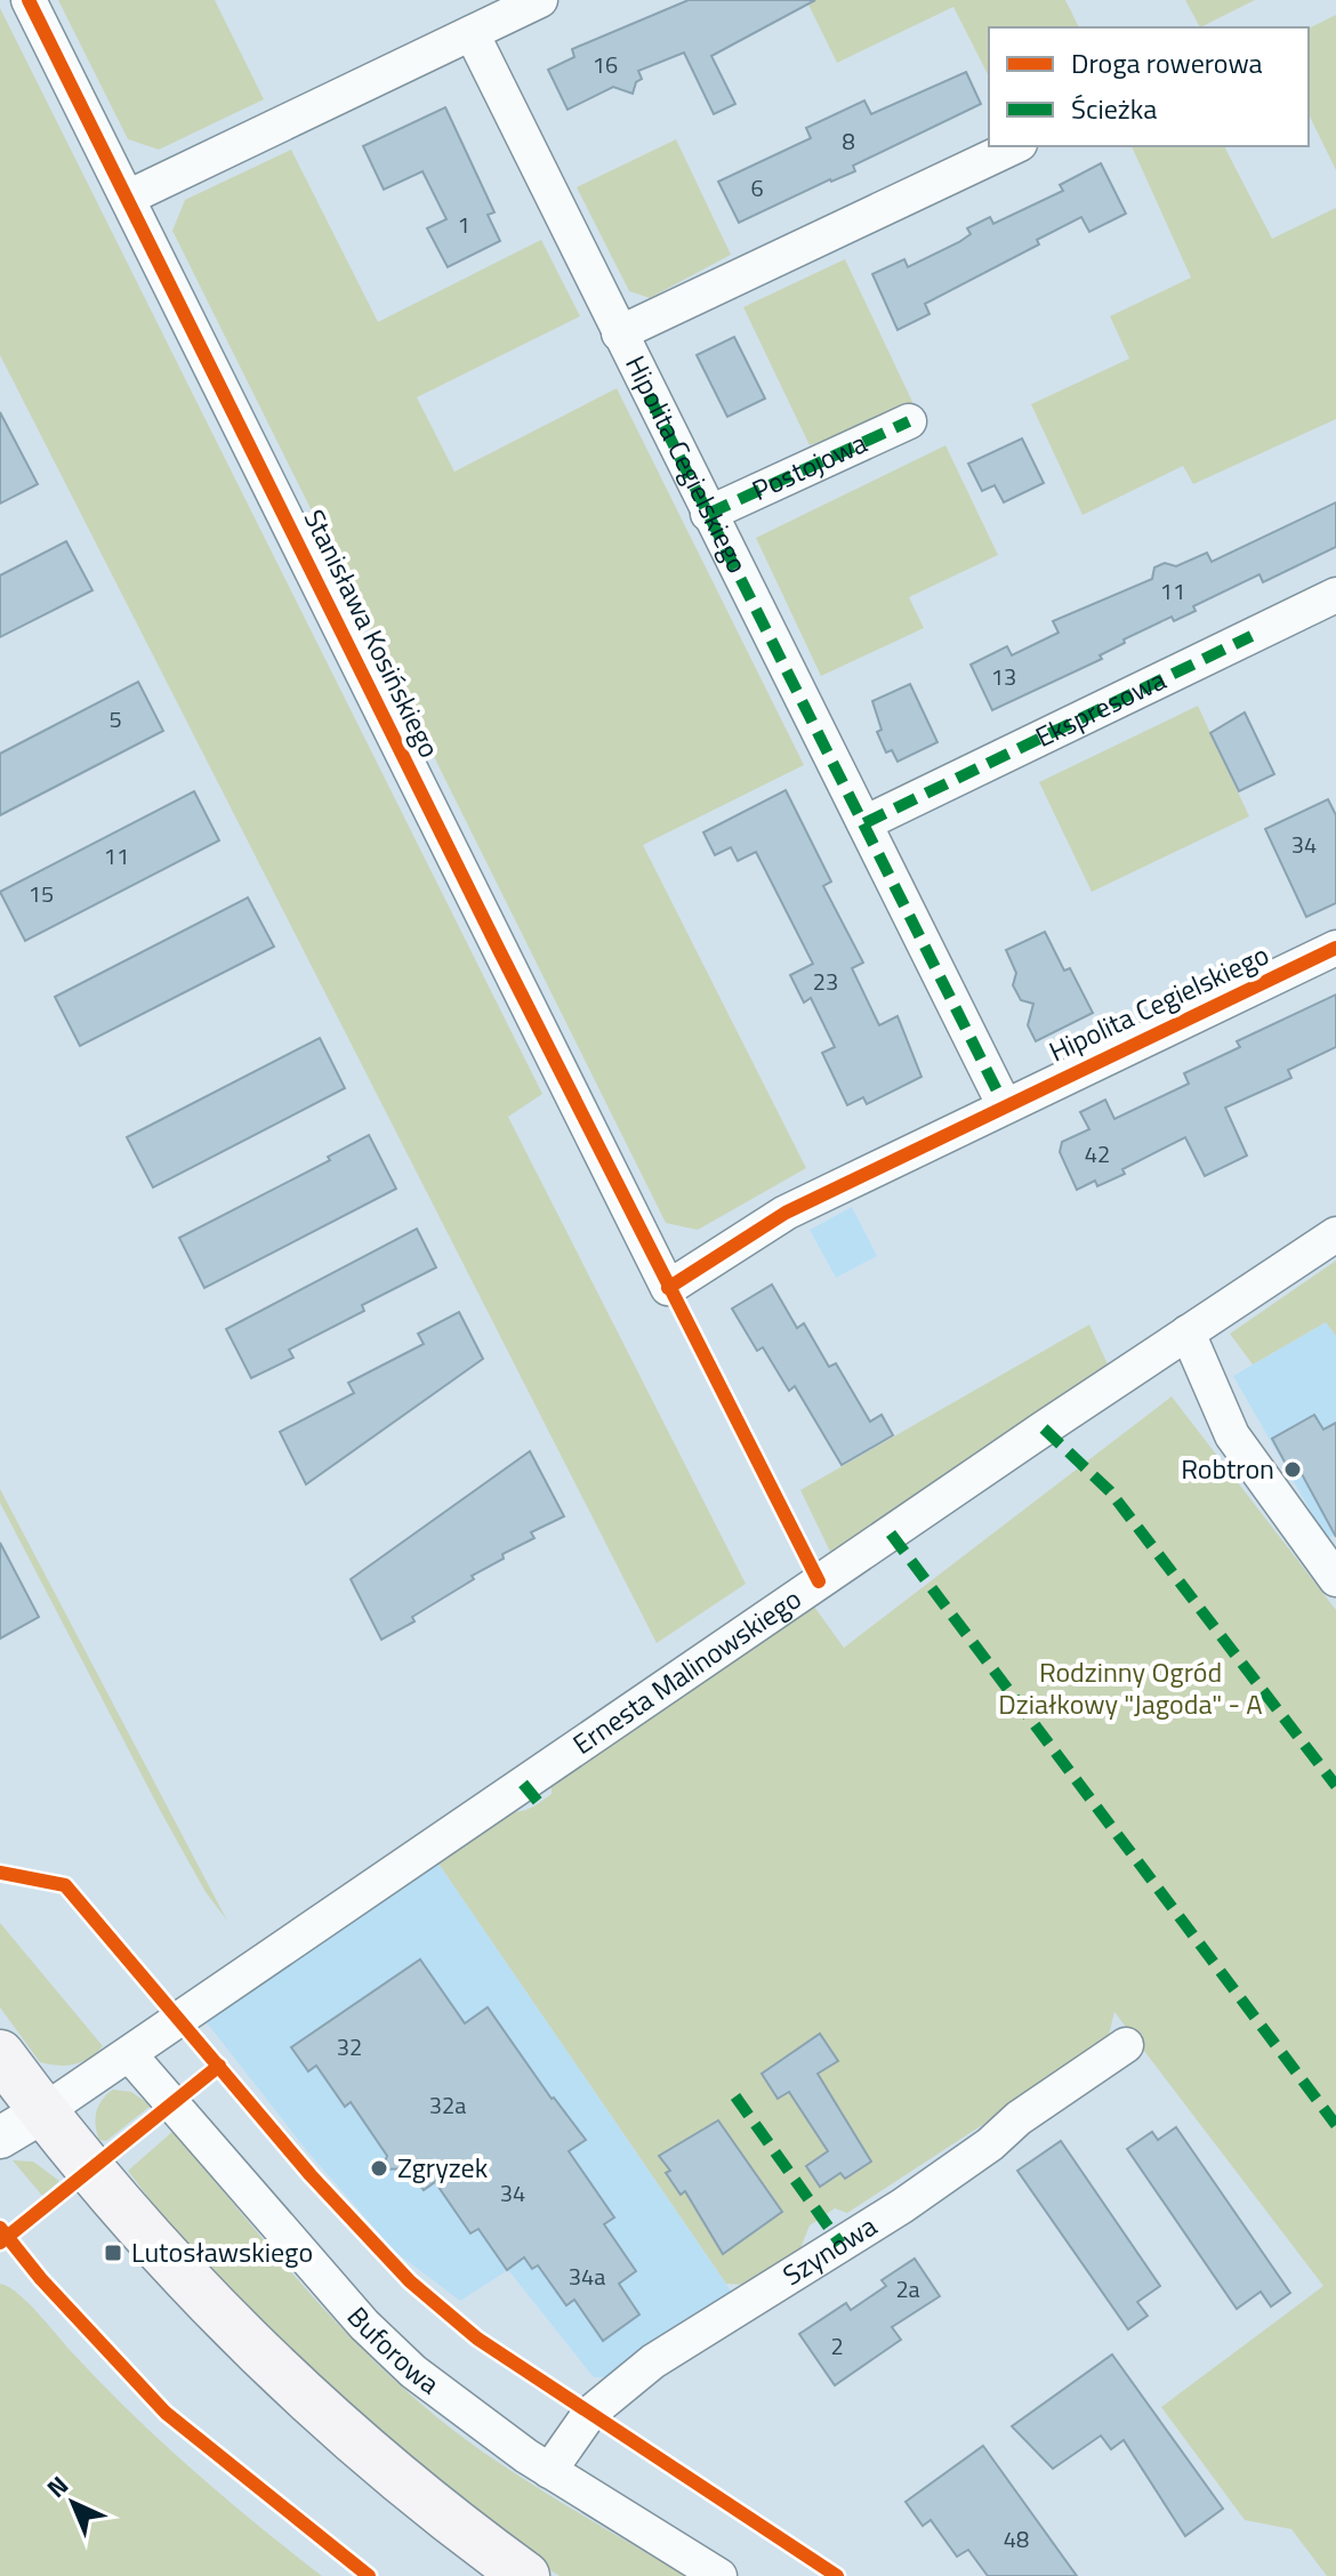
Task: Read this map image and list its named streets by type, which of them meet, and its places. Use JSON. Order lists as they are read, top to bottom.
{
  "streets": {
    "street": [
      "Hipolita Cegielskiego",
      "Postojowa",
      "Stanisława Kosińskiego",
      "Ekspresowa",
      "Ernesta Malinowskiego",
      "Szynowa",
      "Buforowa"
    ]
  },
  "crossings": [
    ["Hipolita Cegielskiego", "Postojowa"],
    ["Hipolita Cegielskiego", "Stanisława Kosińskiego"],
    ["Hipolita Cegielskiego", "Ekspresowa"],
    ["Ernesta Malinowskiego", "Buforowa"],
    ["Szynowa", "Buforowa"]
  ],
  "parks": ["Rodzinny Ogród Działkowy \"Jagoda\" - A"],
  "places": {
    "other": ["Robtron", "Zgryzek"],
    "transit": ["Lutosławskiego"]
  },
  "house_numbers": [
    "16",
    "8",
    "6",
    "1",
    "11",
    "13",
    "5",
    "34",
    "11",
    "15",
    "23",
    "42",
    "32",
    "32a",
    "34",
    "34a",
    "2a",
    "2",
    "48"
  ],
  "legend": ["Droga rowerowa", "Ścieżka"],
  "north": "top left"
}
